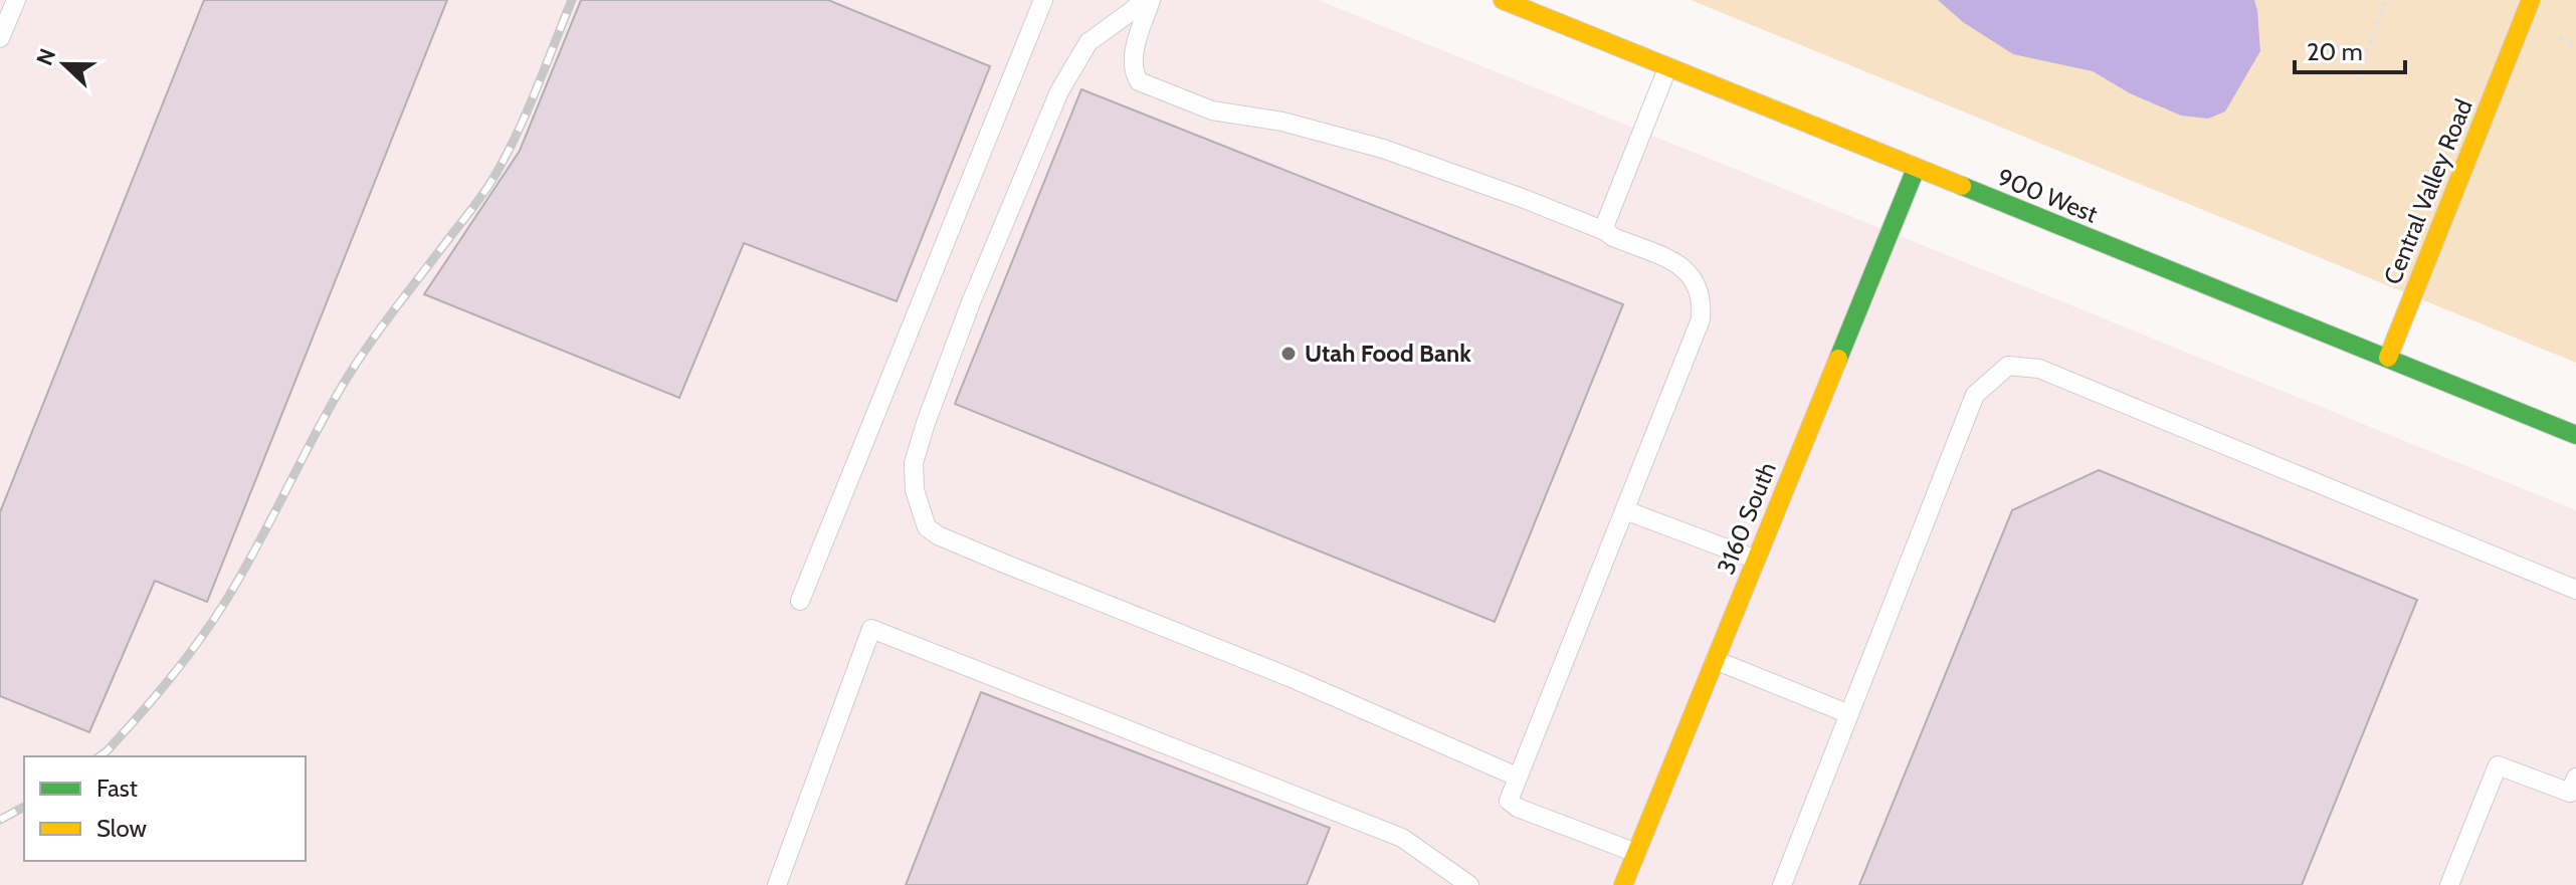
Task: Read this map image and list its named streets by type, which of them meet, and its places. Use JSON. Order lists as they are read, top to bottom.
{
  "streets": {
    "street": ["Central Valley Road", "900 West", "3160 South"]
  },
  "crossings": [
    ["Central Valley Road", "900 West"],
    ["900 West", "3160 South"]
  ],
  "places": ["Utah Food Bank"],
  "legend": ["Fast", "Slow"],
  "scale_bar": "20 m",
  "north": "left"
}
